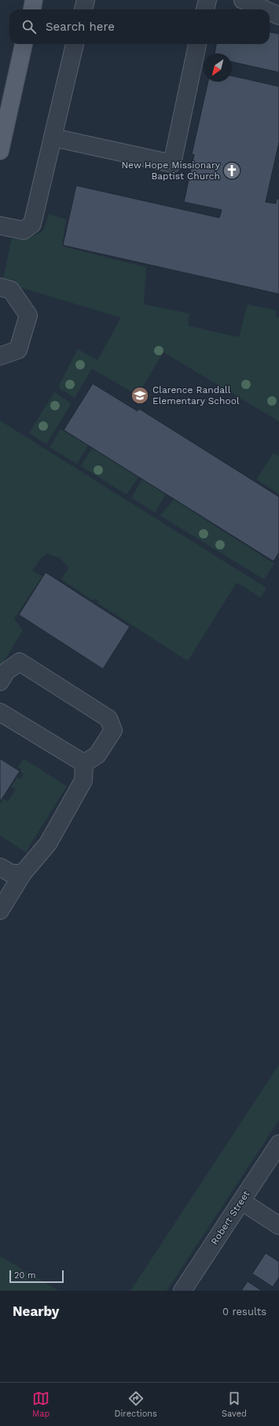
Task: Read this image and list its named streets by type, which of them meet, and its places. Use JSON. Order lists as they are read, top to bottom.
{
  "streets": {
    "street": ["Robert Street"]
  },
  "places": {
    "church": ["New Hope Missionary Baptist Church"],
    "school or university": ["Clarence Randall Elementary School"]
  },
  "scale_bar": "20 m",
  "north": "bottom left",
  "page": {
    "search": "Search here",
    "scale": "20 m",
    "heading": ["Nearby", "0 results"],
    "nav": ["Map", "Directions", "Saved"]
  }
}
